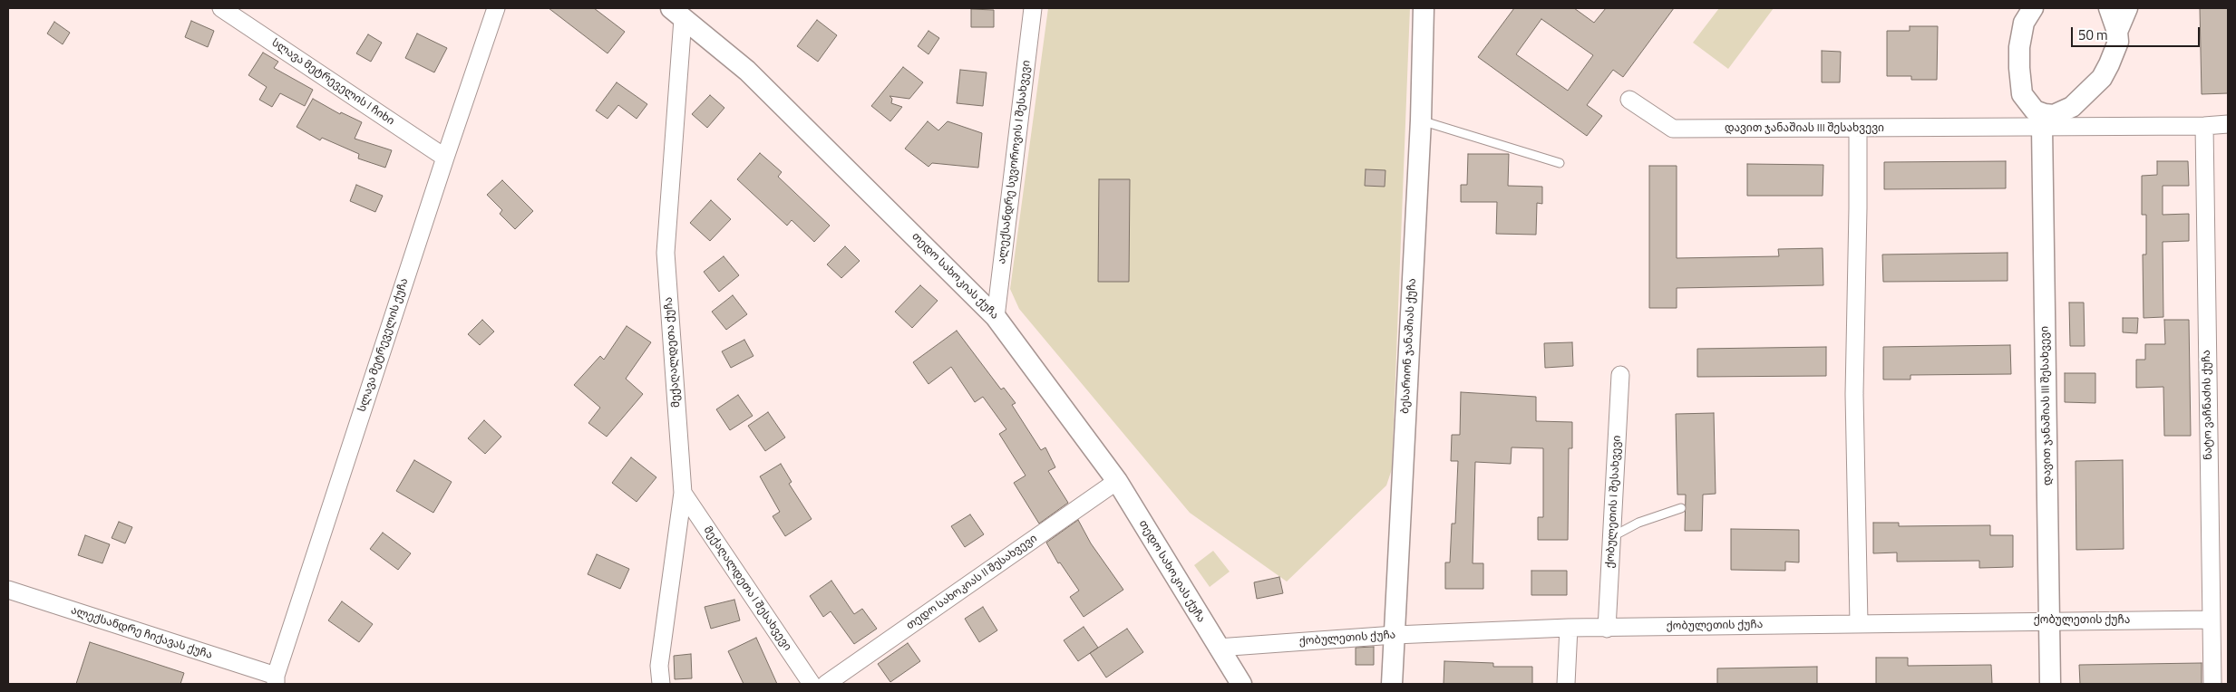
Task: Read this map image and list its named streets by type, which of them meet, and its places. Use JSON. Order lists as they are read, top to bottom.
{
  "streets": {
    "street": [
      "სლავა მეტრეველის I ჩიხი",
      "დავით ჯანაშიას III შესახვევი",
      "ალექსანდრე სუვოროვის I შესახვევი",
      "თედო სახოკიას ქუჩა",
      "სლავა მეტრეველის ქუჩა",
      "ბესარიონ ჯანაშიას ქუჩა",
      "მექაღალდეთა ქუჩა",
      "ნატო ვაჩნაძის ქუჩა",
      "ქობულეთის I შესახვევი",
      "თედო სახოკიას II შესახვევი",
      "მექაღალდეთა I შესახვევი",
      "ქობულეთის ქუჩა",
      "ალექსანდრე ჩიქავას ქუჩა"
    ]
  },
  "crossings": [
    ["სლავა მეტრეველის I ჩიხი", "სლავა მეტრეველის ქუჩა"],
    ["დავით ჯანაშიას III შესახვევი", "ნატო ვაჩნაძის ქუჩა"],
    ["დავით ჯანაშიას III შესახვევი", "ქობულეთის ქუჩა"],
    ["ალექსანდრე სუვოროვის I შესახვევი", "თედო სახოკიას ქუჩა"],
    ["თედო სახოკიას ქუჩა", "მექაღალდეთა ქუჩა"],
    ["თედო სახოკიას ქუჩა", "თედო სახოკიას II შესახვევი"],
    ["თედო სახოკიას ქუჩა", "ქობულეთის ქუჩა"],
    ["სლავა მეტრეველის ქუჩა", "ალექსანდრე ჩიქავას ქუჩა"],
    ["ბესარიონ ჯანაშიას ქუჩა", "ქობულეთის ქუჩა"],
    ["მექაღალდეთა ქუჩა", "მექაღალდეთა I შესახვევი"],
    ["ნატო ვაჩნაძის ქუჩა", "ქობულეთის ქუჩა"],
    ["ქობულეთის I შესახვევი", "ქობულეთის ქუჩა"]
  ],
  "scale_bar": "50 m"
}
